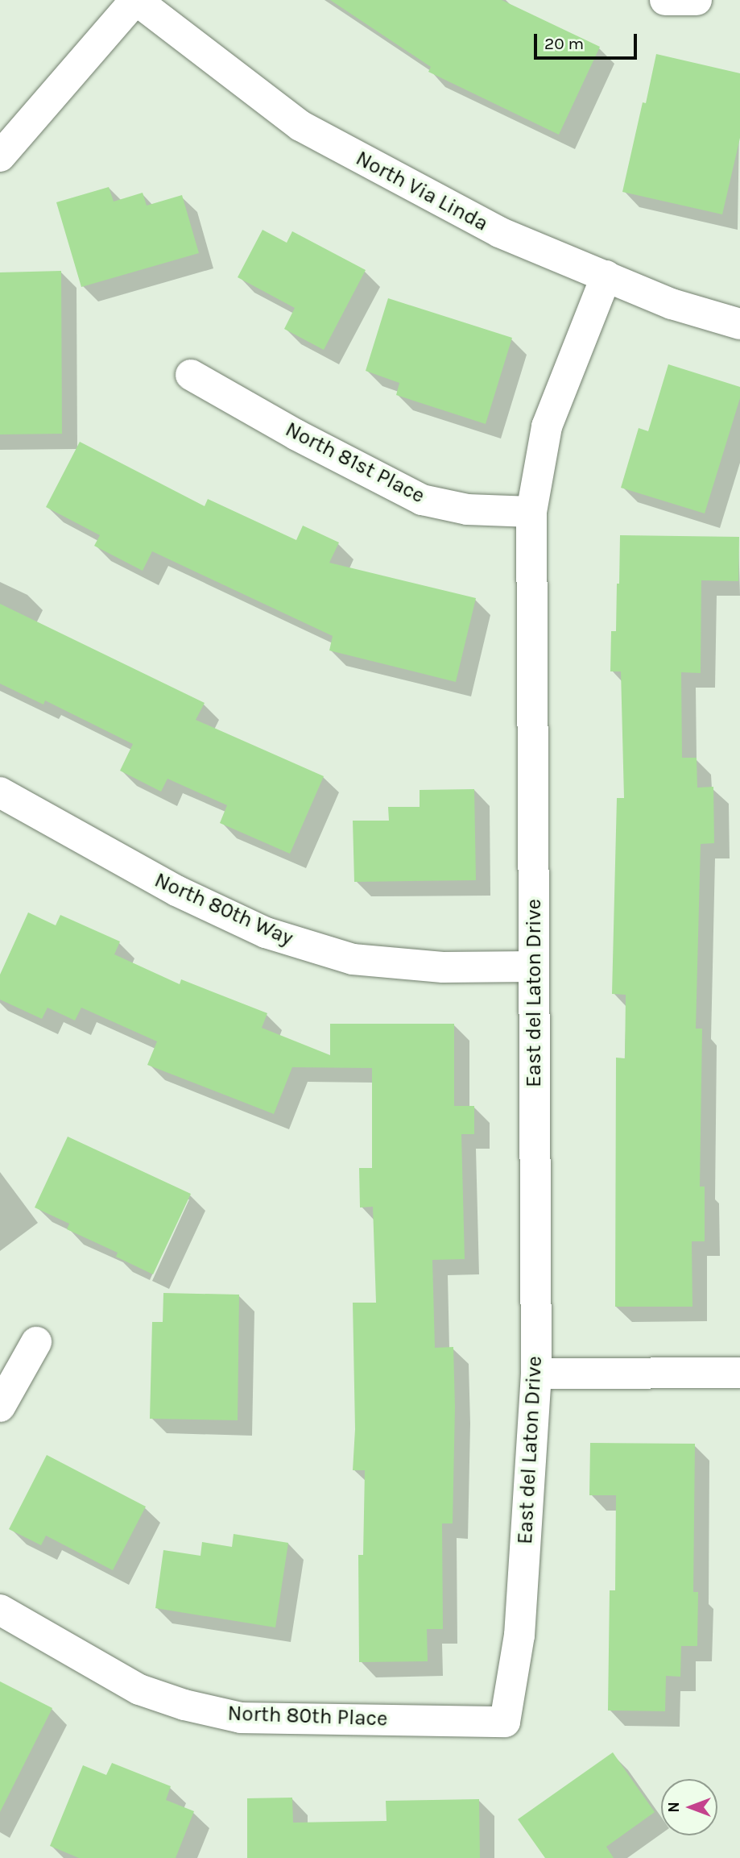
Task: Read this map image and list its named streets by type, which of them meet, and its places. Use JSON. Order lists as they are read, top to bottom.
{
  "streets": {
    "street": [
      "North Via Linda",
      "North 81st Place",
      "North 80th Way",
      "East del Laton Drive",
      "North 80th Place"
    ]
  },
  "crossings": [
    ["North Via Linda", "East del Laton Drive"],
    ["North 81st Place", "East del Laton Drive"],
    ["North 80th Way", "East del Laton Drive"],
    ["East del Laton Drive", "North 80th Place"]
  ],
  "scale_bar": "20 m",
  "north": "left"
}
